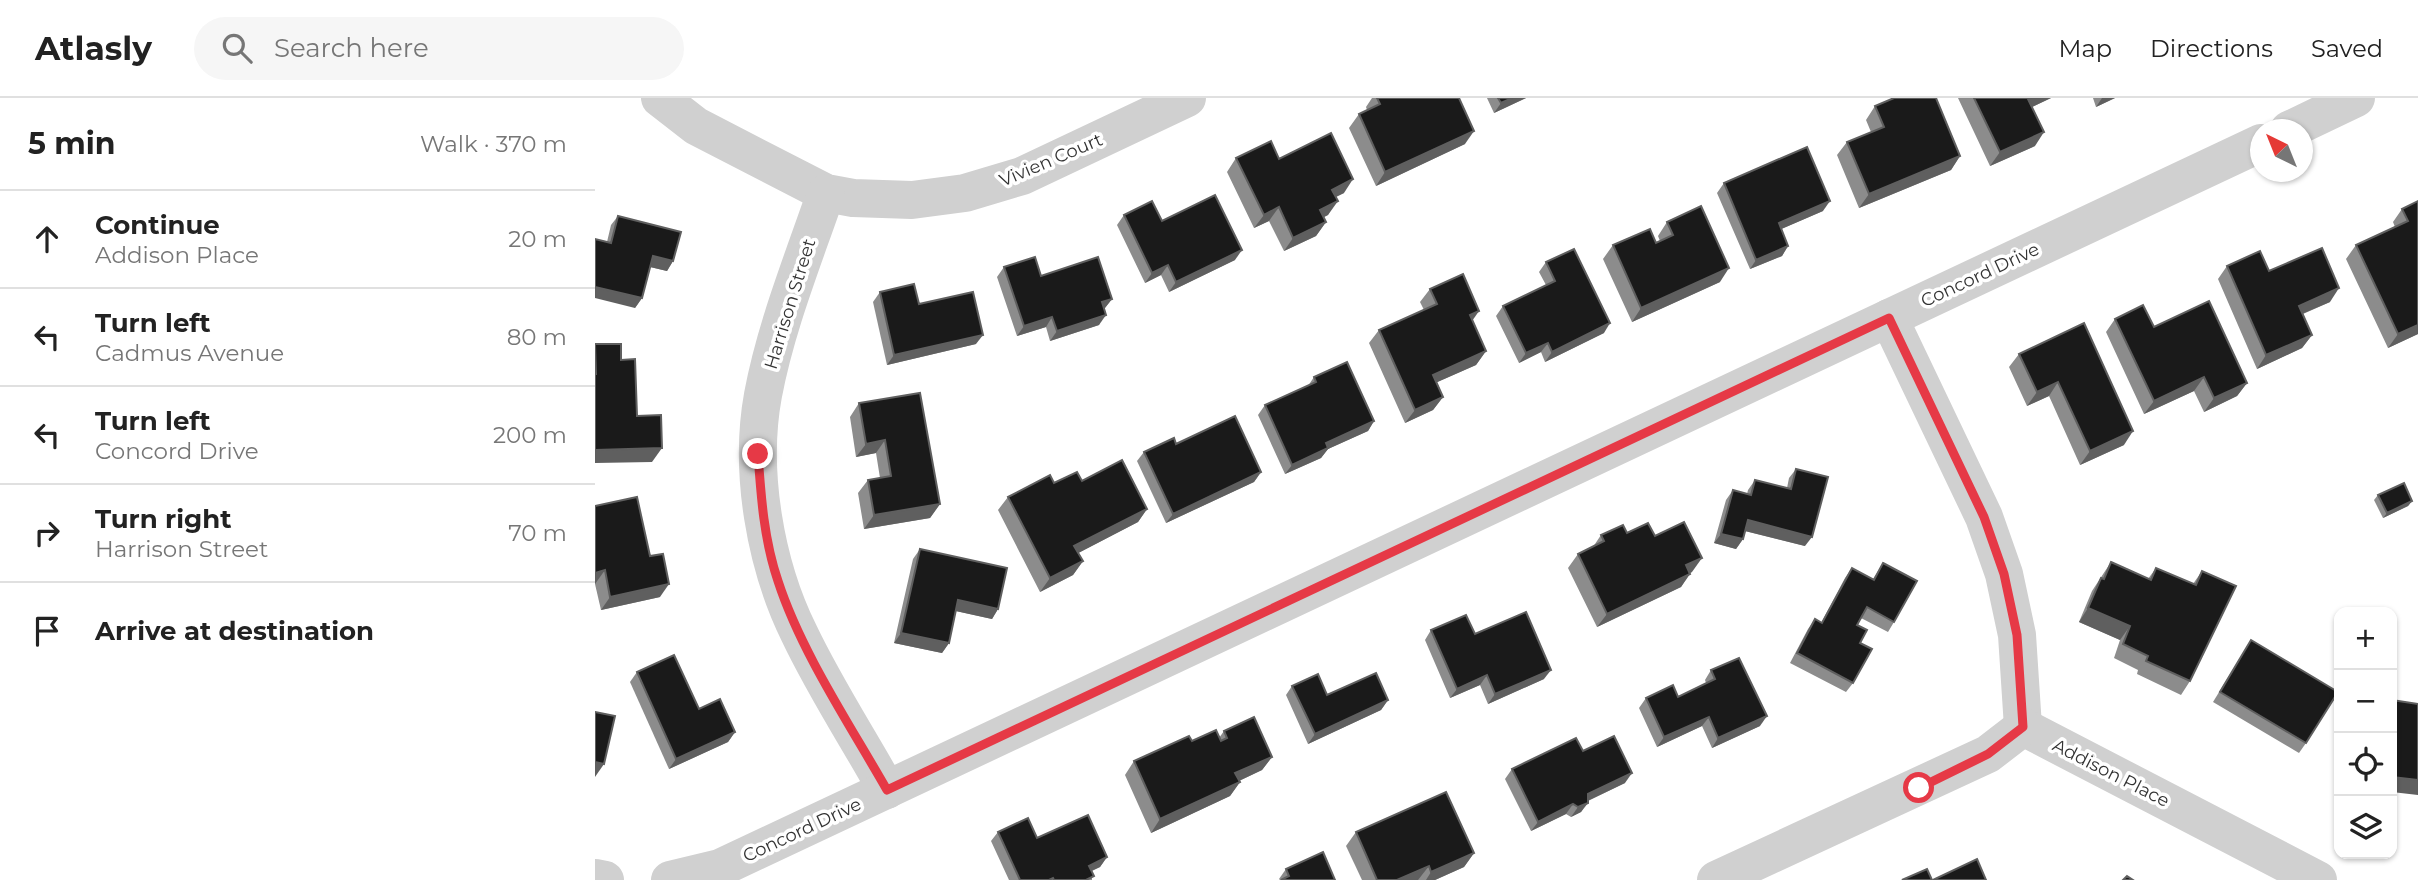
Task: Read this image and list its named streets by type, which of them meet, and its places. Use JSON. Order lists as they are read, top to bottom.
{
  "streets": {
    "street": [
      "Vivien Court",
      "Concord Drive",
      "Harrison Street",
      "Addison Place"
    ]
  },
  "crossings": [
    ["Vivien Court", "Harrison Street"],
    ["Concord Drive", "Harrison Street"]
  ],
  "north": "top left",
  "page": {
    "header": "Atlasly",
    "search": "Search here",
    "nav": ["Map", "Directions", "Saved"],
    "heading": ["5 min", "Walk · 370 m"],
    "list": [
      ["Continue", "Addison Place", "20 m"],
      ["Turn left", "Cadmus Avenue", "80 m"],
      ["Turn left", "Concord Drive", "200 m"],
      ["Turn right", "Harrison Street", "70 m"],
      "Arrive at destination"
    ],
    "map_buttons": ["+", "−"]
  }
}
